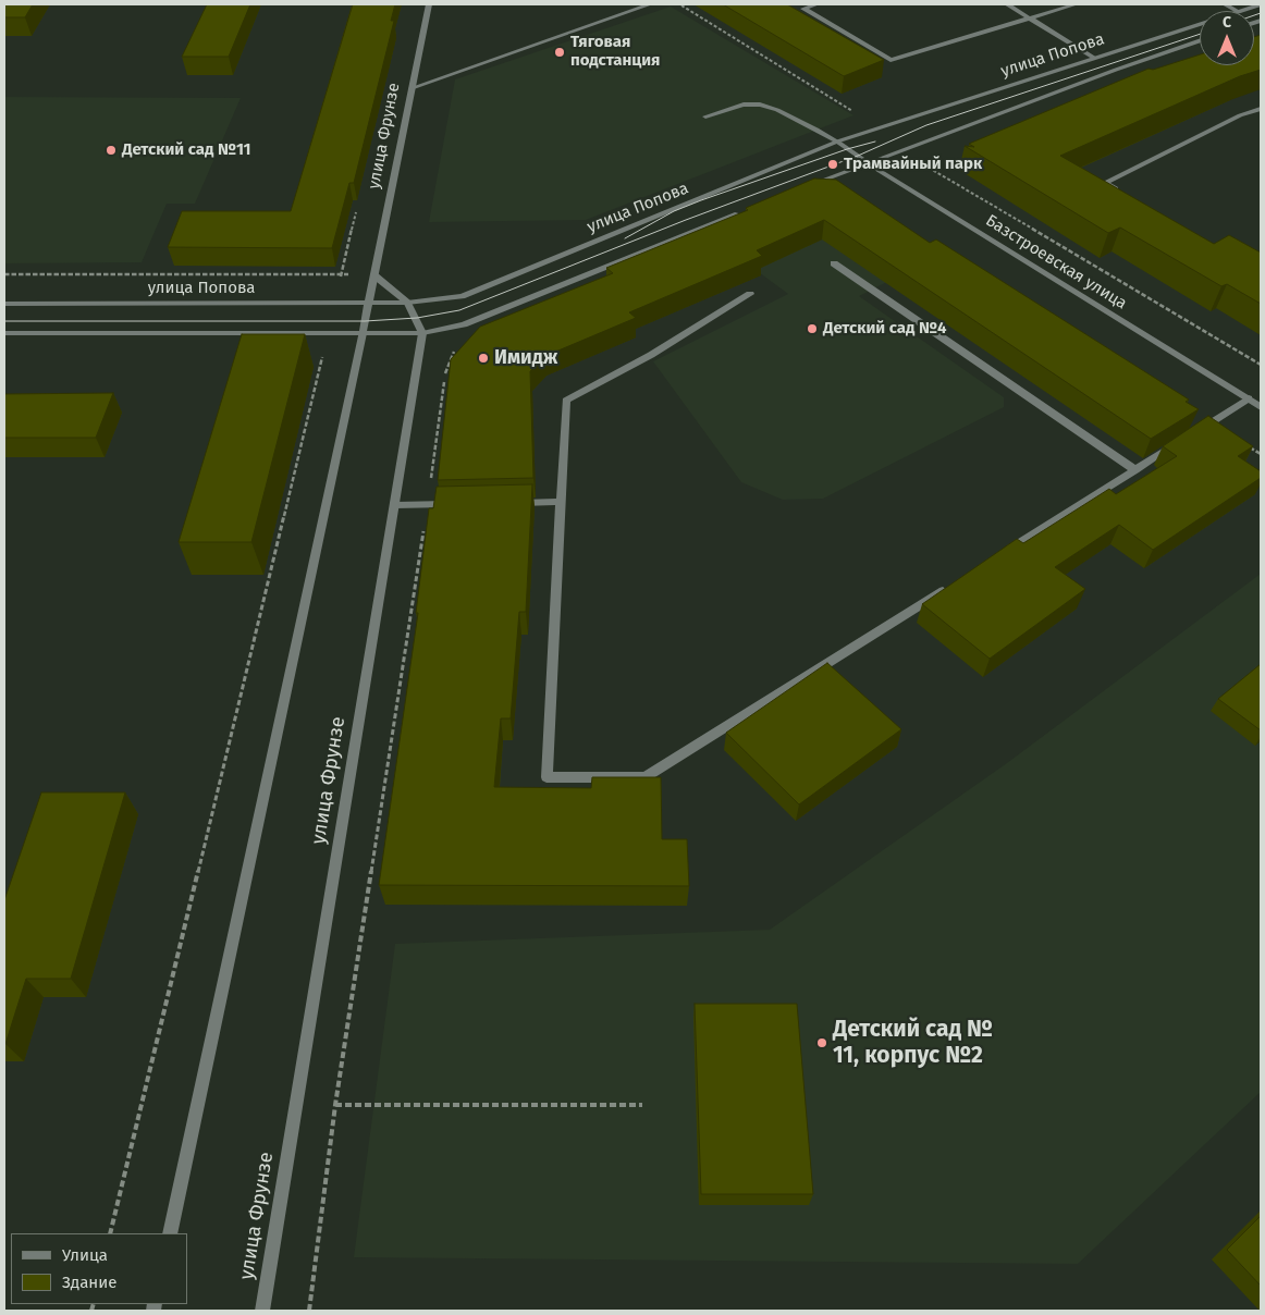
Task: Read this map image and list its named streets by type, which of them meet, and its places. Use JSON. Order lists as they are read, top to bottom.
{
  "streets": {
    "street": ["улица Попова", "улица Фрунзе", "Базстроевская улица"]
  },
  "crossings": [
    ["улица Попова", "улица Фрунзе"],
    ["улица Попова", "Базстроевская улица"]
  ],
  "places": [
    "Тяговая подстанция",
    "Детский сад №11",
    "Трамвайный парк",
    "Детский сад №4",
    "Имидж",
    "Детский сад № 11, корпус №2"
  ],
  "legend": ["Улица", "Здание"],
  "north": "top"
}
